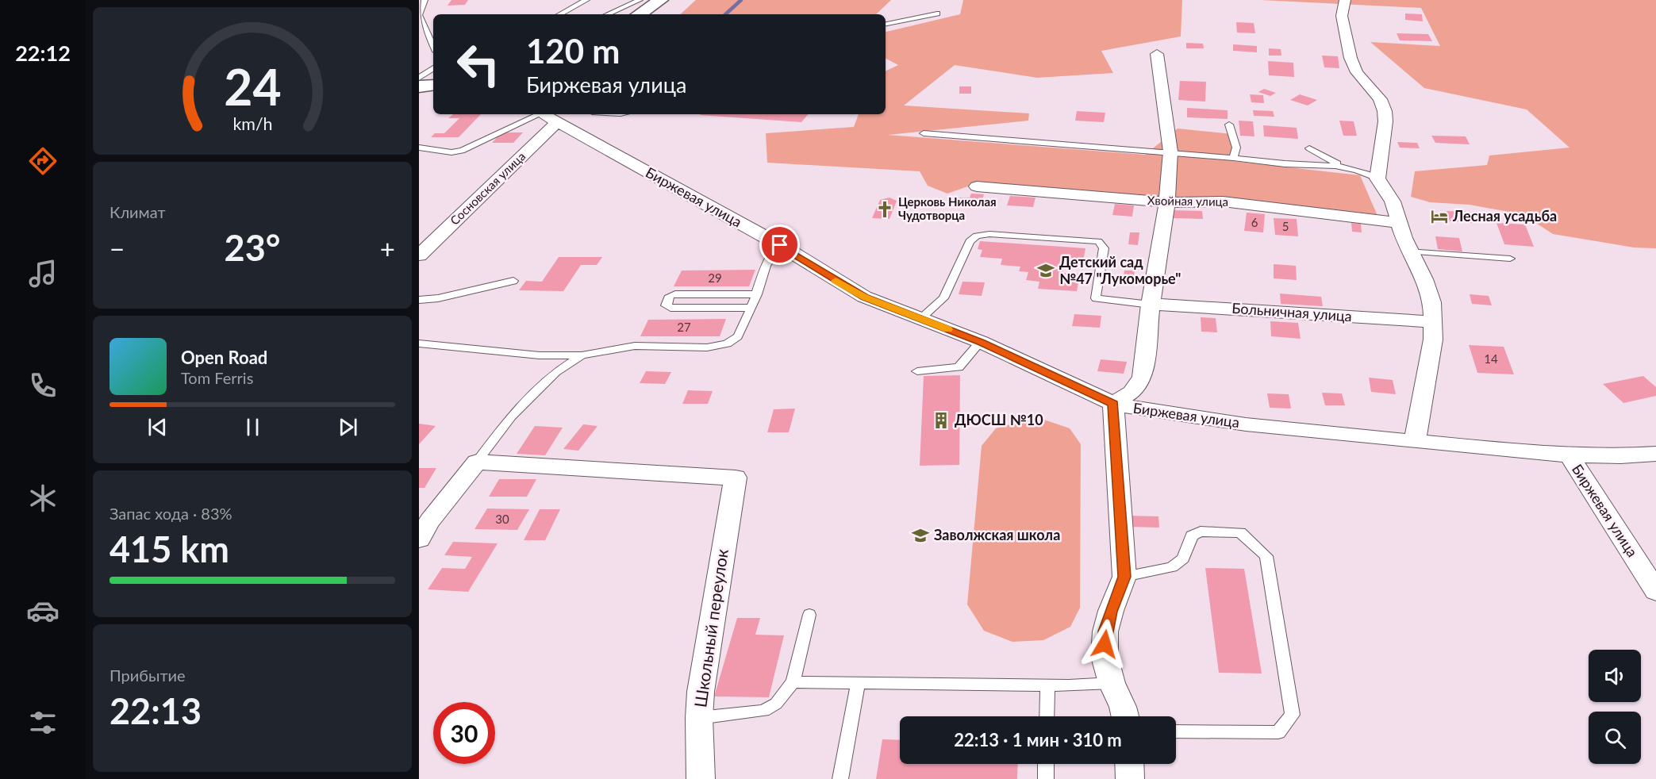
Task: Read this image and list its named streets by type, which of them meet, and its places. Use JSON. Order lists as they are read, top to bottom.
{
  "streets": {
    "street": [
      "Сосновская улица",
      "Биржевая улица",
      "Хвойная улица",
      "Больничная улица",
      "Школьный переулок"
    ]
  },
  "crossings": [
    ["Сосновская улица", "Биржевая улица"]
  ],
  "places": {
    "church": ["Церковь Николая Чудотворца"],
    "hotel": ["Лесная усадьба"],
    "school or university": ["Детский сад №47 \"Лукоморье\"", "Заволжская школа"],
    "building": ["ДЮСШ №10"]
  },
  "house_numbers": [
    "6",
    "5",
    "29",
    "27",
    "14",
    "30"
  ],
  "page": {
    "tabs": "22:12",
    "turn": ["120 m", "Биржевая улица"],
    "tile": [
      "Климат",
      ["Запас хода · 83%", "415 km"],
      ["Прибытие", "22:13"]
    ],
    "heat": ["−", "23°", "+"],
    "song": ["Open Road", "Tom Ferris"],
    "limit": "30",
    "trip": "22:13 · 1 мин · 310 m",
    "gauge": ["24", "km/h"]
  }
}
